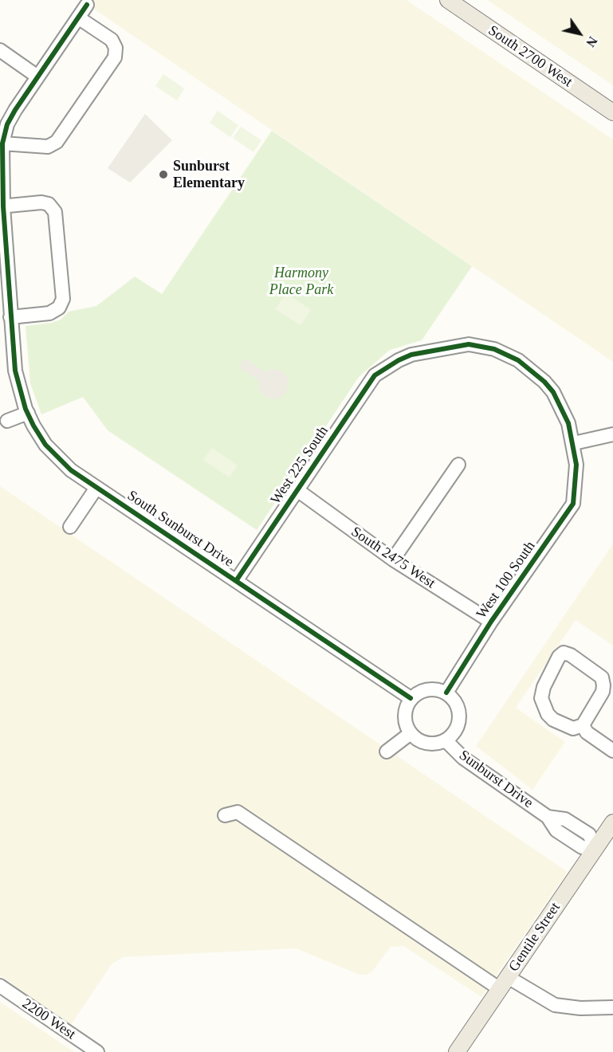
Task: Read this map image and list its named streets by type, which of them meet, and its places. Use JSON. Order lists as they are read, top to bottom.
{
  "streets": {
    "main road": ["South 2700 West", "Gentile Street"],
    "street": [
      "West 225 South",
      "South Sunburst Drive",
      "South 2475 West",
      "West 100 South",
      "Sunburst Drive",
      "2200 West"
    ]
  },
  "crossings": [
    ["West 225 South", "South Sunburst Drive"],
    ["West 225 South", "South 2475 West"],
    ["West 225 South", "West 100 South"],
    ["South Sunburst Drive", "West 100 South"],
    ["South Sunburst Drive", "Sunburst Drive"],
    ["South 2475 West", "West 100 South"],
    ["West 100 South", "Sunburst Drive"],
    ["Sunburst Drive", "Gentile Street"]
  ],
  "parks": ["Harmony Place Park"],
  "places": ["Sunburst Elementary"],
  "north": "bottom right"
}
